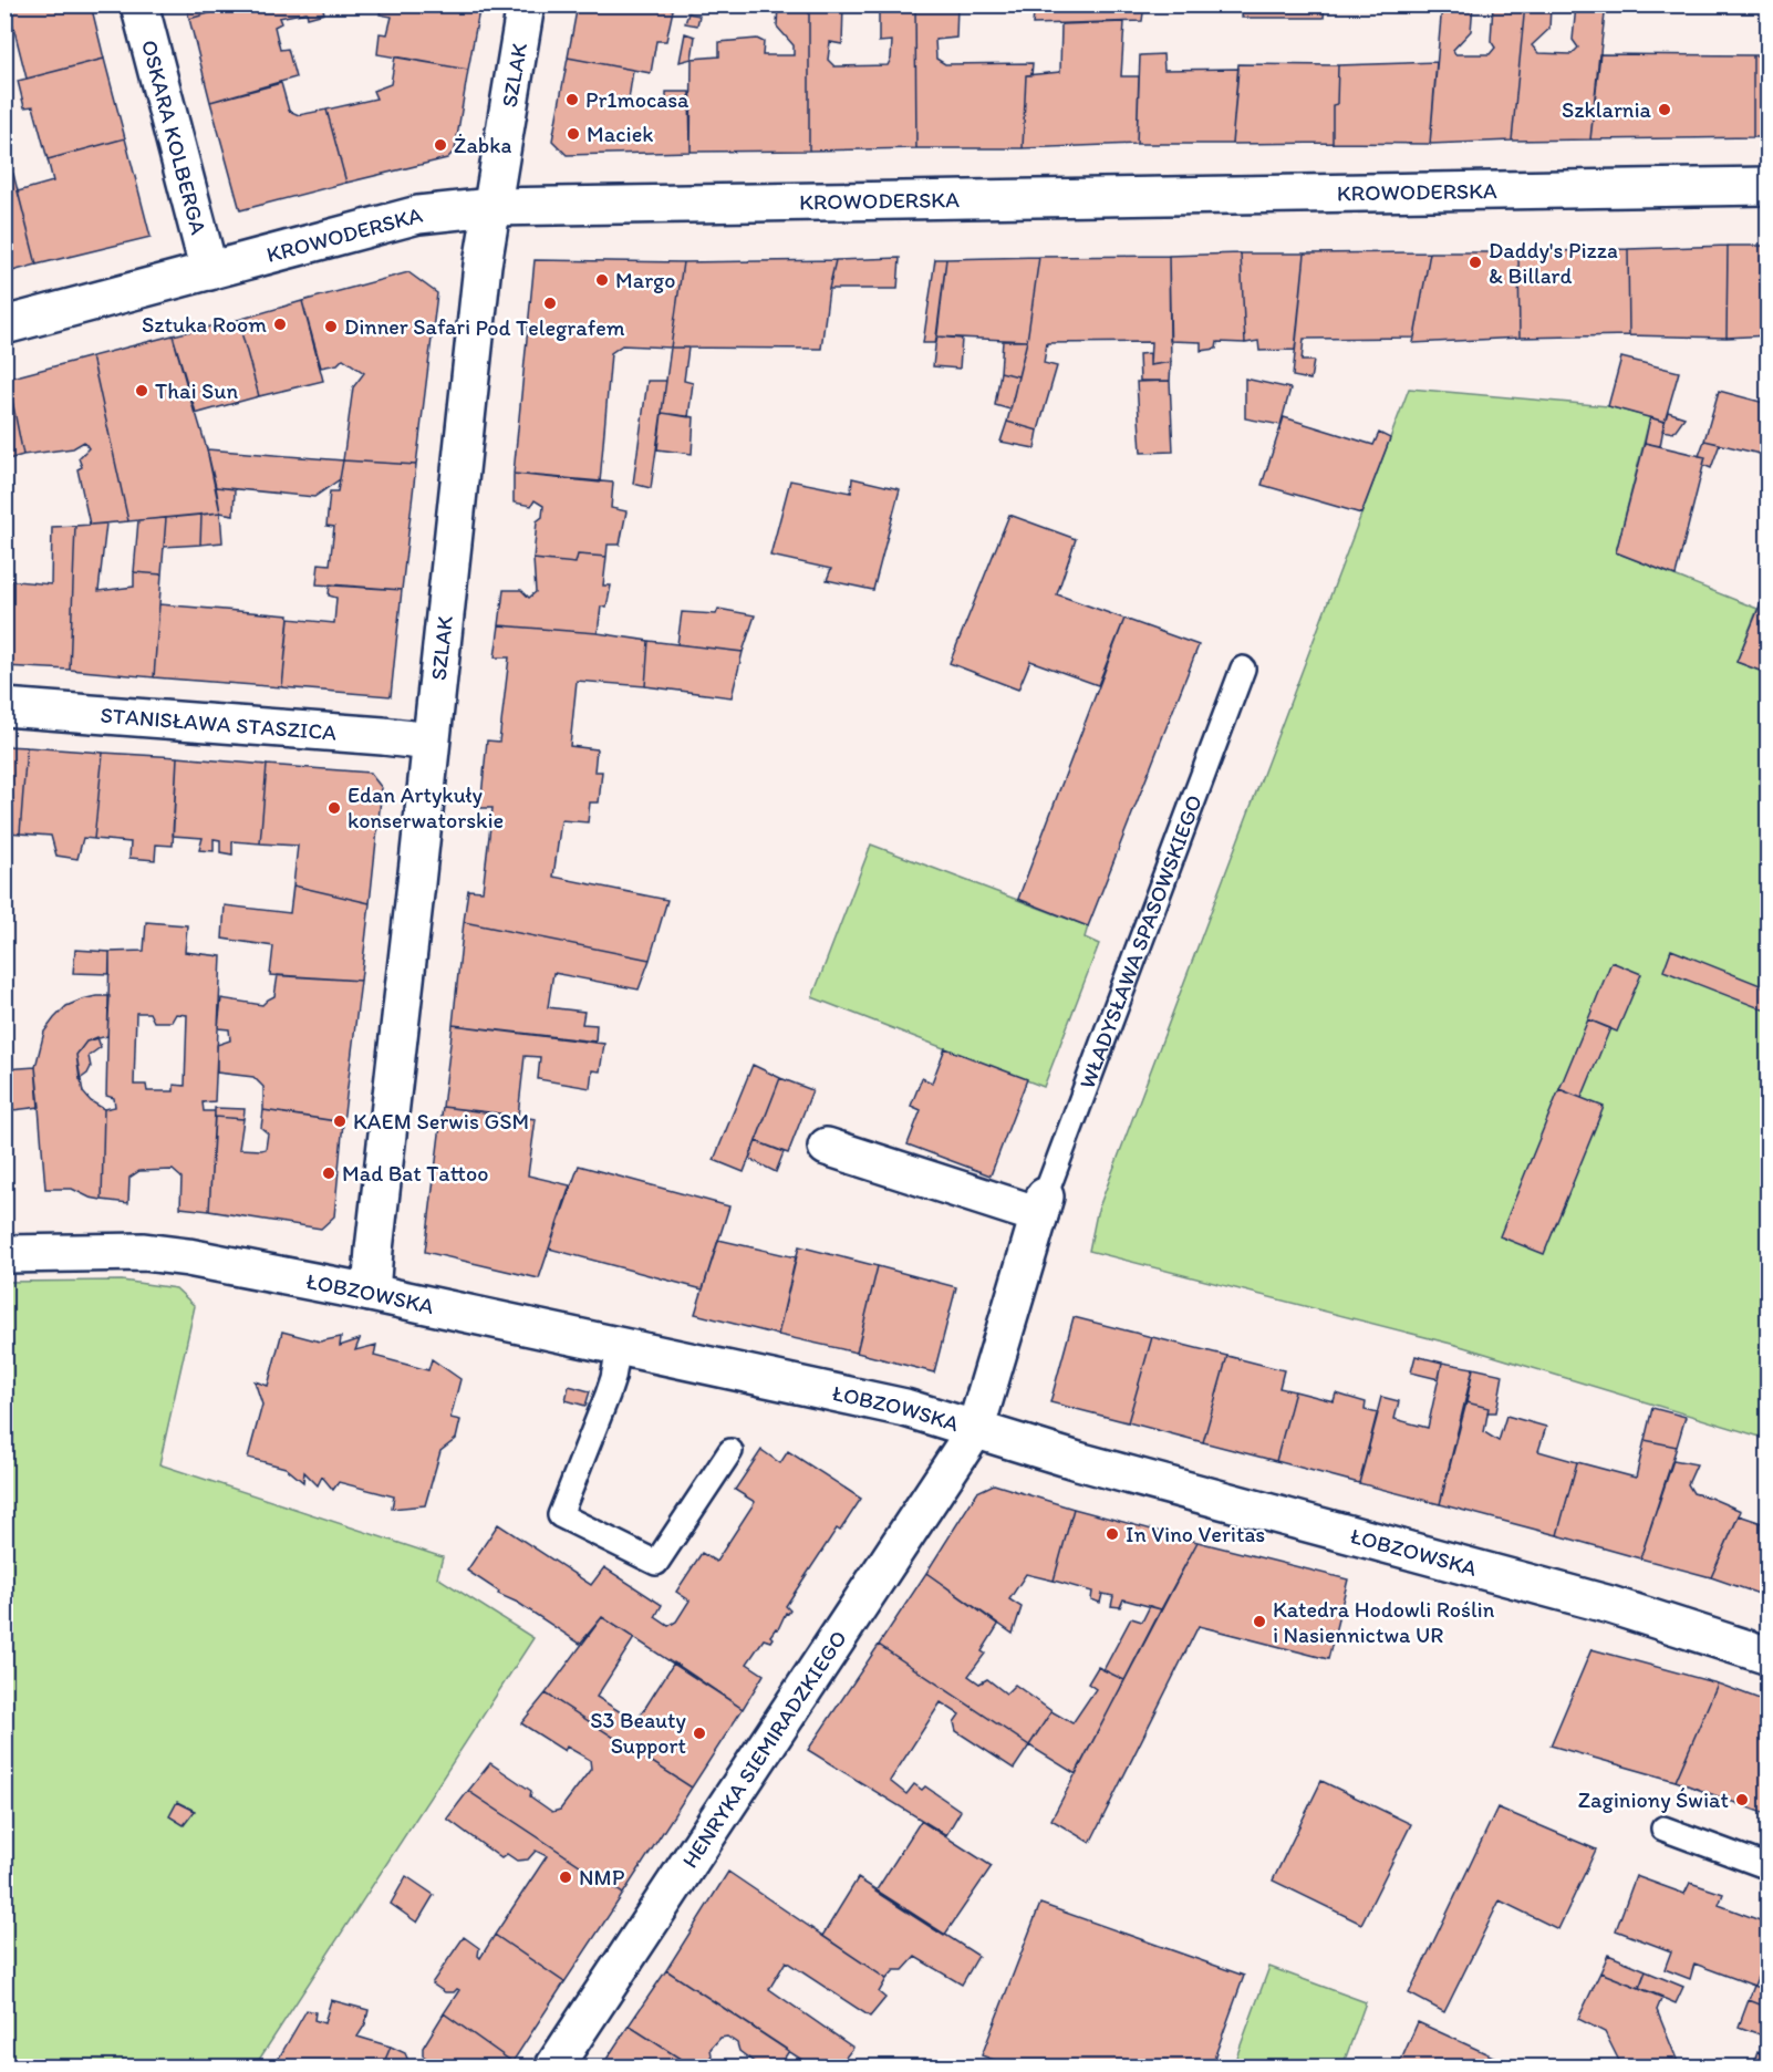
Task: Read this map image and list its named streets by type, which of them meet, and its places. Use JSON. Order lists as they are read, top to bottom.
{
  "streets": {
    "street": [
      "SZLAK",
      "OSKARA KOLBERGA",
      "KROWODERSKA",
      "STANISŁAWA STASZICA",
      "WŁADYSŁAWA SPASOWSKIEGO",
      "ŁOBZOWSKA",
      "HENRYKA SIEMIRADZKIEGO"
    ]
  },
  "crossings": [
    ["SZLAK", "KROWODERSKA"],
    ["SZLAK", "STANISŁAWA STASZICA"],
    ["SZLAK", "ŁOBZOWSKA"],
    ["OSKARA KOLBERGA", "KROWODERSKA"],
    ["WŁADYSŁAWA SPASOWSKIEGO", "ŁOBZOWSKA"],
    ["WŁADYSŁAWA SPASOWSKIEGO", "HENRYKA SIEMIRADZKIEGO"],
    ["ŁOBZOWSKA", "HENRYKA SIEMIRADZKIEGO"]
  ],
  "places": [
    "Pr1mocasa",
    "Szklarnia",
    "Maciek",
    "Żabka",
    "Daddy's Pizza & Billard",
    "Margo",
    "Pod Telegrafem",
    "Sztuka Room",
    "Dinner Safari",
    "Thai Sun",
    "Edan Artykuły konserwatorskie",
    "KAEM Serwis GSM",
    "Mad Bat Tattoo",
    "In Vino Veritas",
    "Katedra Hodowli Roślin i Nasiennictwa UR",
    "S3 Beauty Support",
    "Zaginiony Świat",
    "NMP"
  ]
}
